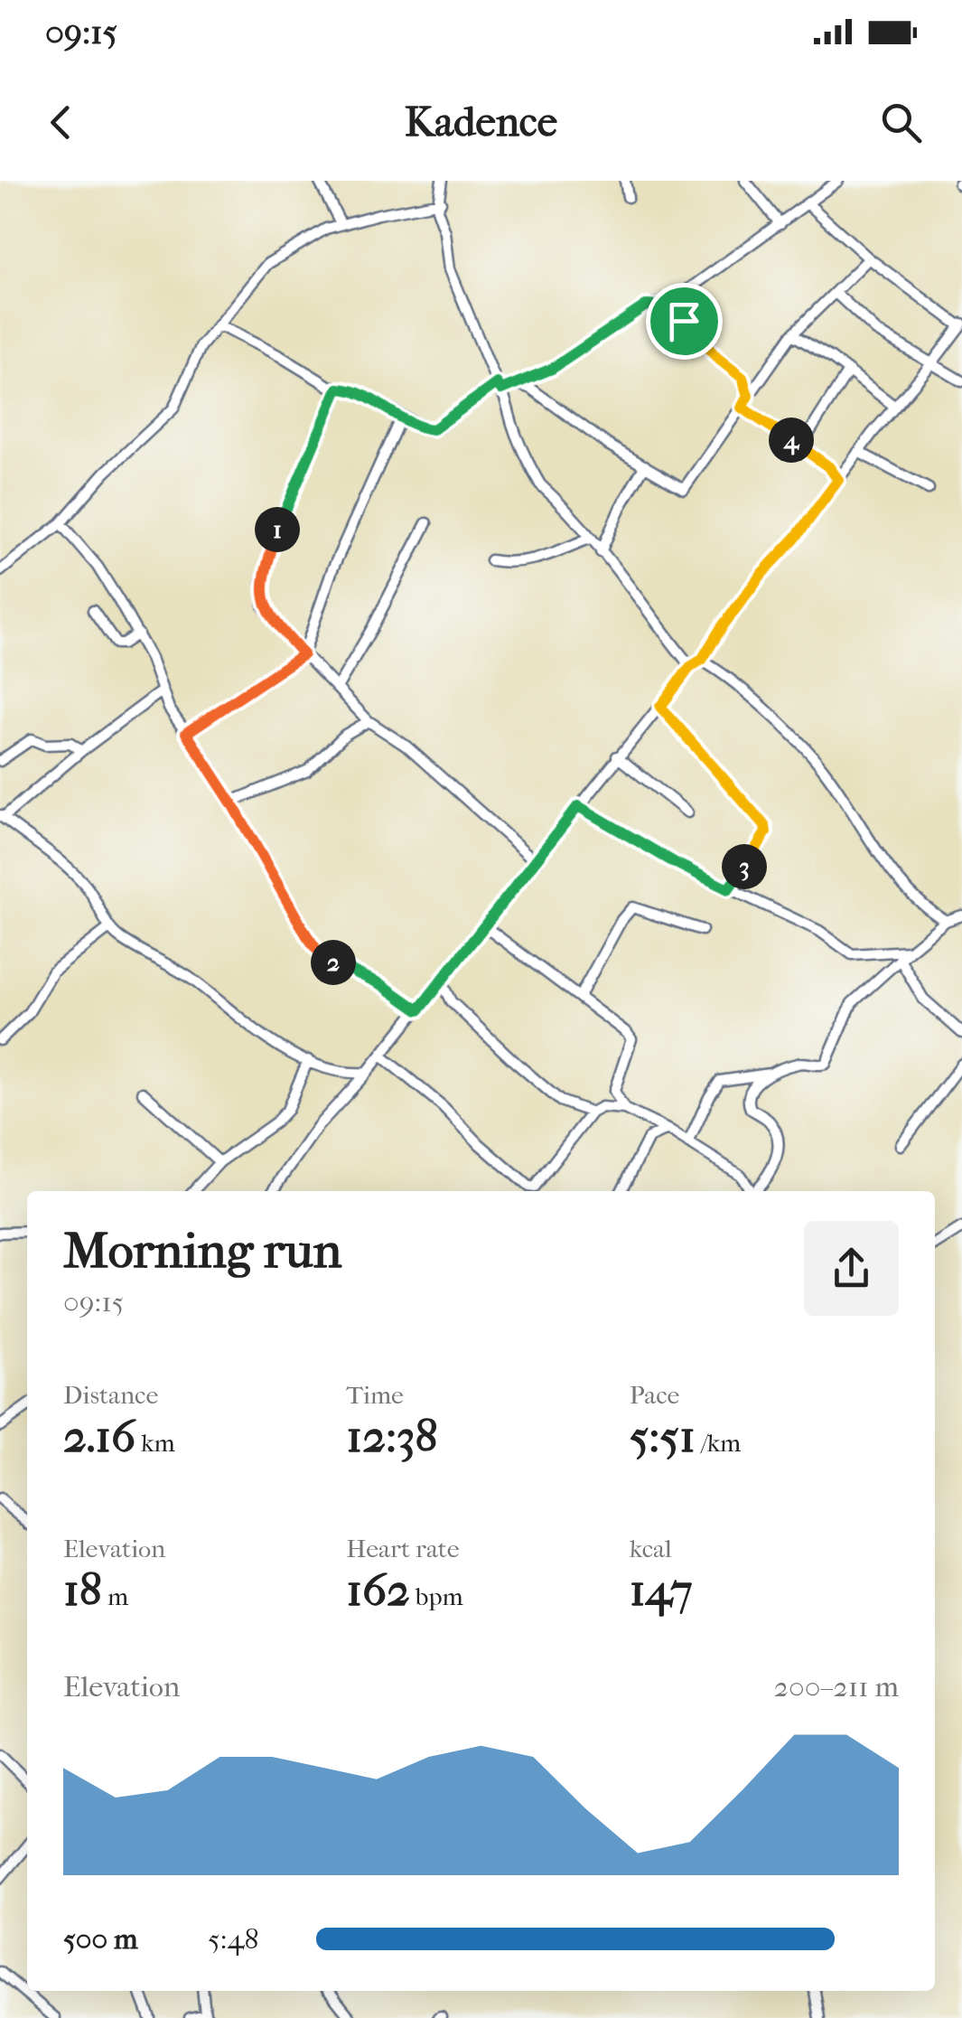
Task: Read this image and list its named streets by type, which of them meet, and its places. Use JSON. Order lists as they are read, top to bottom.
{
  "page": {
    "status": "09:15",
    "header": "Kadence",
    "pins": [
      "4",
      "1",
      "3",
      "2"
    ],
    "heading": ["Morning run", "09:15"],
    "stats": [
      ["Distance", "2.16 km"],
      ["Time", "12:38"],
      ["Pace", "5:51 /km"],
      ["Elevation", "18 m"],
      ["Heart rate", "162 bpm"],
      ["kcal", "147"]
    ],
    "chart": ["Elevation", "200–211 m"],
    "list": [
      {
        "name": "500 m",
        "note": "5:48"
      }
    ]
  }
}
